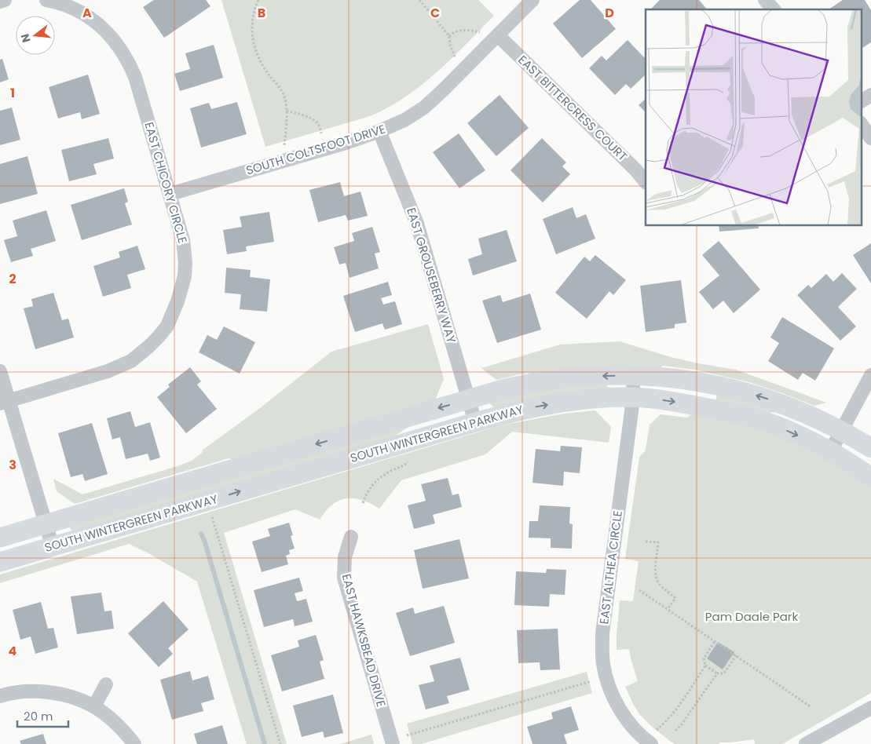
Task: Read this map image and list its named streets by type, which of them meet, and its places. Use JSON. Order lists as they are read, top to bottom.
{
  "streets": {
    "street": [
      "EAST BITTERCRESS COURT",
      "SOUTH COLTSFOOT DRIVE",
      "EAST CHICORY CIRCLE",
      "EAST GROUSEBERRY WAY",
      "SOUTH WINTERGREEN PARKWAY",
      "EAST ALTHEA CIRCLE",
      "EAST HAWKSBEAD DRIVE"
    ]
  },
  "crossings": [
    ["EAST BITTERCRESS COURT", "SOUTH COLTSFOOT DRIVE"],
    ["SOUTH COLTSFOOT DRIVE", "EAST CHICORY CIRCLE"],
    ["SOUTH COLTSFOOT DRIVE", "EAST GROUSEBERRY WAY"],
    ["EAST GROUSEBERRY WAY", "SOUTH WINTERGREEN PARKWAY"],
    ["SOUTH WINTERGREEN PARKWAY", "EAST ALTHEA CIRCLE"]
  ],
  "parks": ["Pam Daale Park"],
  "scale_bar": "20 m",
  "north": "left",
  "grid": {
    "columns": [
      "A",
      "B",
      "C",
      "D"
    ],
    "rows": [
      "1",
      "2",
      "3",
      "4"
    ]
  }
}
